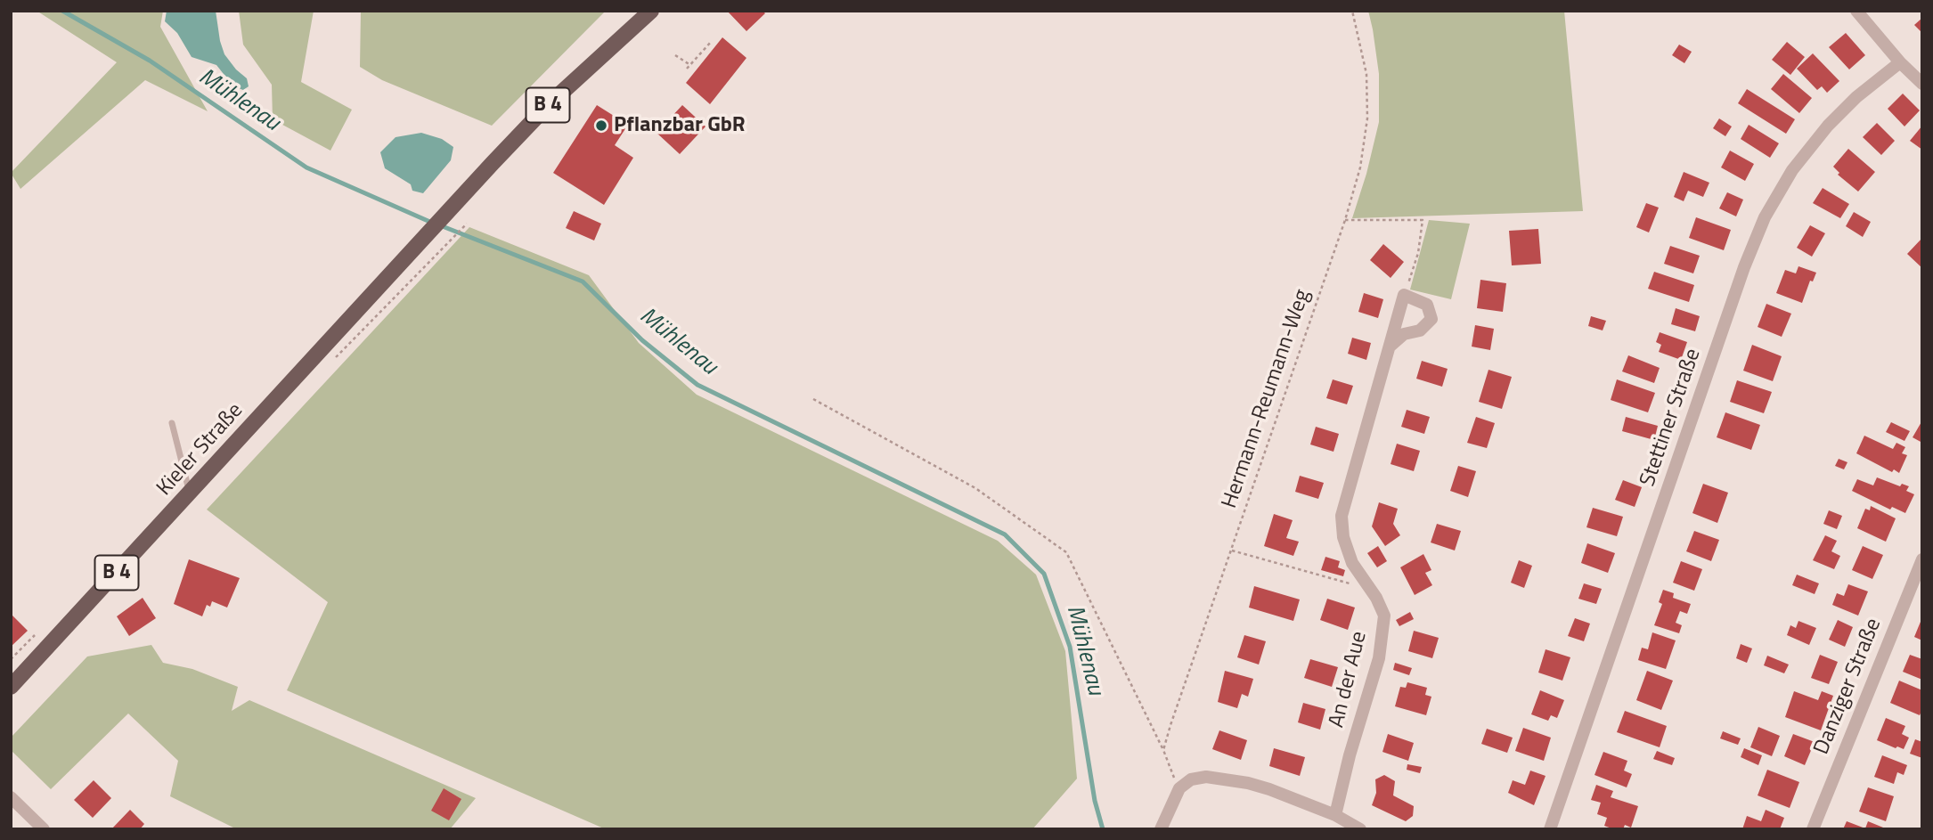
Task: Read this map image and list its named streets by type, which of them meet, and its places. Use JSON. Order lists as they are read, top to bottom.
{
  "streets": {
    "main road": ["B 4", "Kieler Straße"],
    "street": ["Stettiner Straße", "An der Aue", "Danziger Straße"],
    "path": ["Hermann-Reumann-Weg"]
  },
  "water": ["Mühlenau"],
  "places": ["Pflanzbar GbR"]
}
